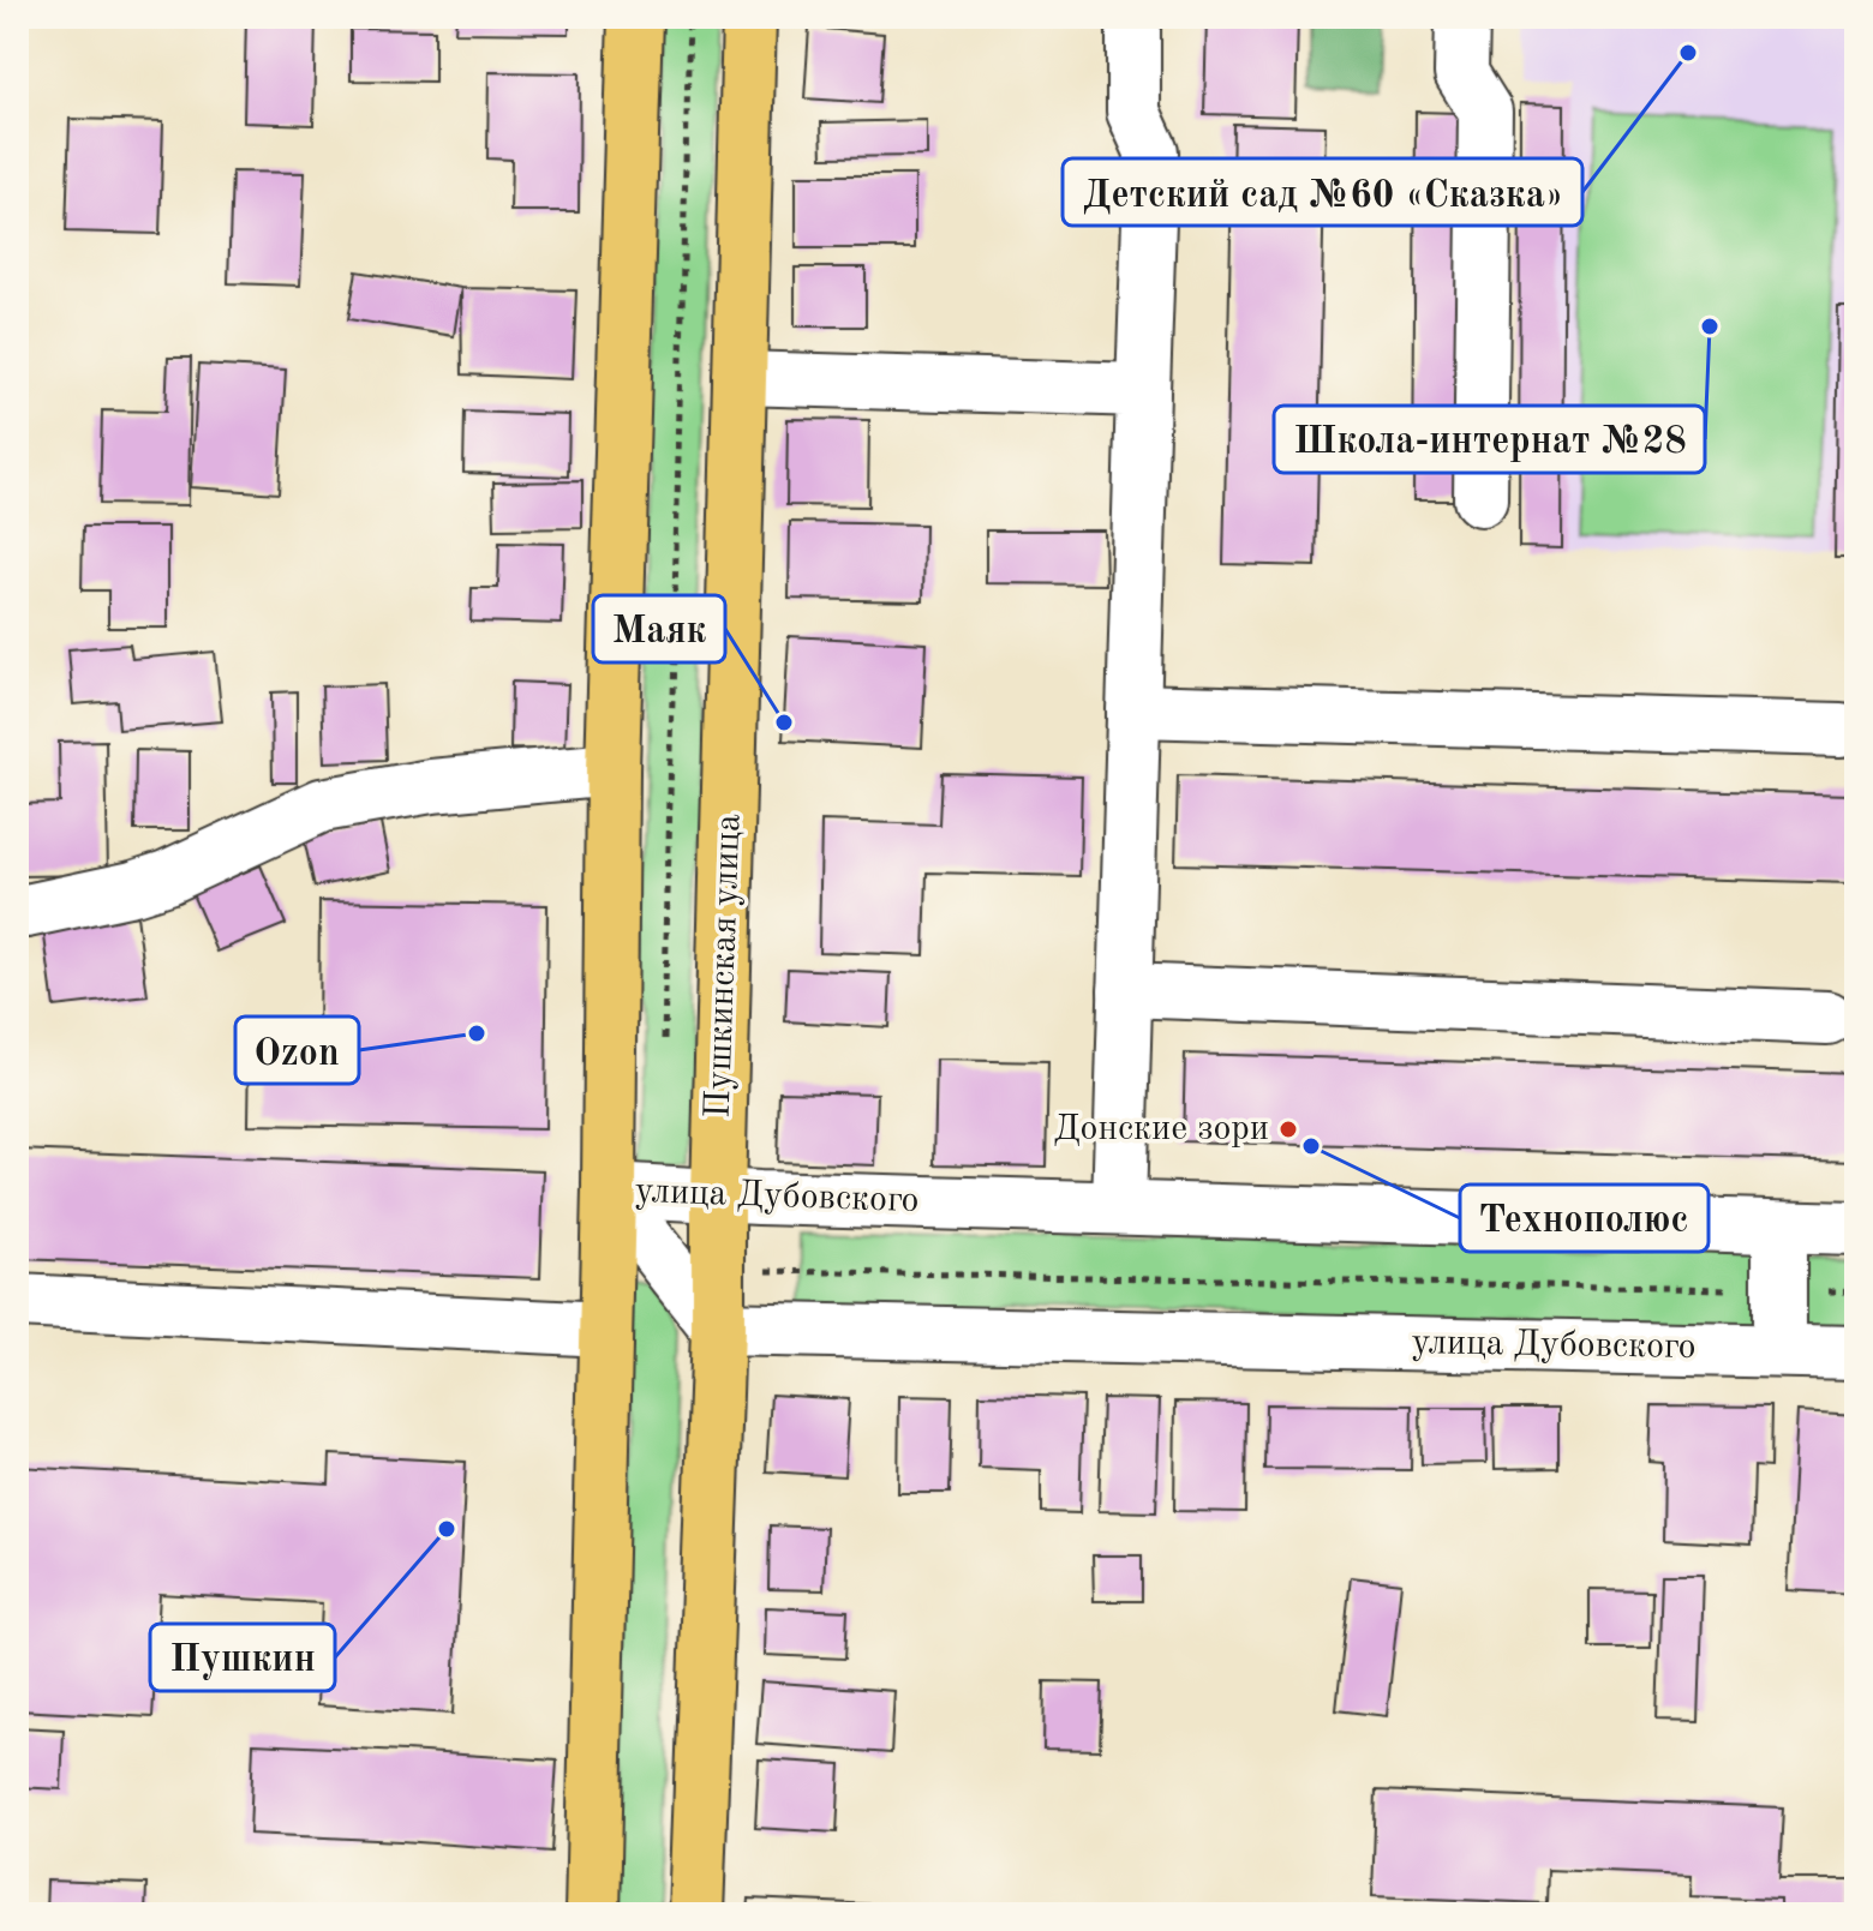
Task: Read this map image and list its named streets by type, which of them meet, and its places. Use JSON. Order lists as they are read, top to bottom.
{
  "streets": {
    "main road": ["Пушкинская улица"],
    "street": ["улица Дубовского"]
  },
  "crossings": [
    ["Пушкинская улица", "улица Дубовского"]
  ],
  "places": [
    "Детский сад №60 «Сказка»",
    "Школа-интернат №28",
    "Маяк",
    "Ozon",
    "Донские зори",
    "Технополюс",
    "Пушкин"
  ]
}
